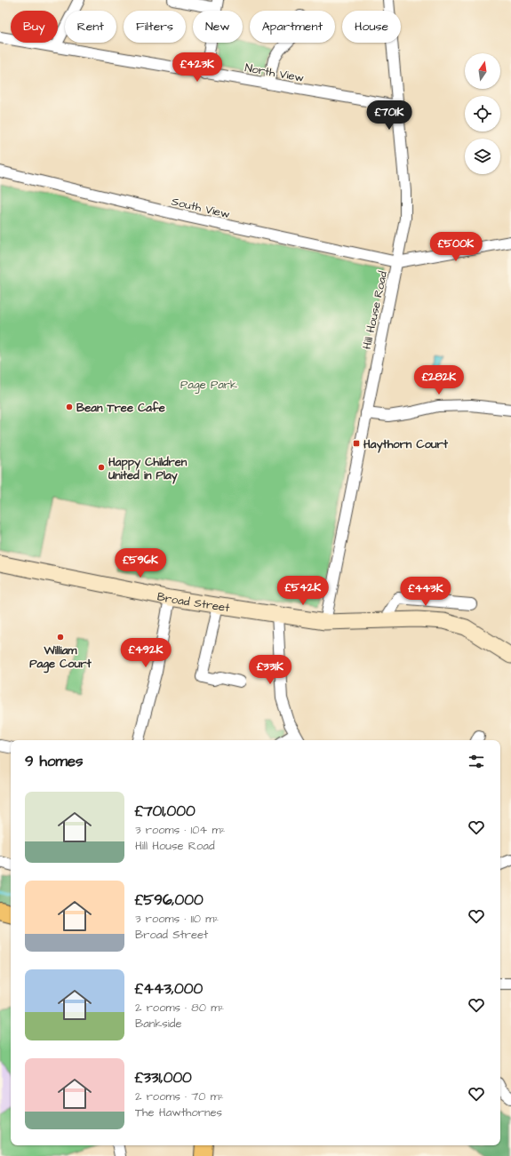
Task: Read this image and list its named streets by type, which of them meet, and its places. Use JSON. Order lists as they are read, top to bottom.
{
  "streets": {
    "main road": ["Broad Street"],
    "street": ["North View", "South View", "Hill House Road"]
  },
  "crossings": [
    ["North View", "Hill House Road"],
    ["South View", "Hill House Road"],
    ["Hill House Road", "Broad Street"]
  ],
  "parks": ["Page Park"],
  "places": {
    "other": ["Bean Tree Cafe", "Happy Children United in Play", "William Page Court"],
    "transit": ["Haythorn Court"]
  },
  "north": "top",
  "page": {
    "chip": [
      "Buy",
      "Rent",
      "Filters",
      "New",
      "Apartment",
      "House"
    ],
    "price": [
      "£423K",
      "£701K",
      "£500K",
      "£282K",
      "£596K",
      "£542K",
      "£443K",
      "£492K",
      "£331K"
    ],
    "heading": "9 homes",
    "list": [
      {
        "name": "£701,000",
        "note": "3 rooms · 104 m² · Hill House Road"
      },
      {
        "name": "£596,000",
        "note": "3 rooms · 110 m² · Broad Street"
      },
      {
        "name": "£443,000",
        "note": "2 rooms · 80 m² · Bankside"
      },
      {
        "name": "£331,000",
        "note": "2 rooms · 70 m² · The Hawthornes"
      }
    ]
  }
}
